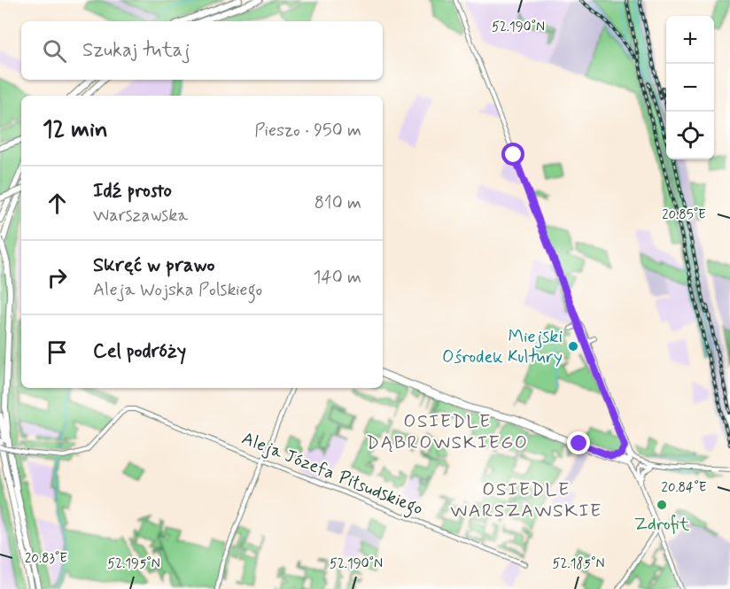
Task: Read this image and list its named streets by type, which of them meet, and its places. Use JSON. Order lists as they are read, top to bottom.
{
  "streets": {
    "street": ["Aleja Józefa Piłsudskiego"]
  },
  "districts": ["OSIEDLE DĄBROWSKIEGO", "OSIEDLE WARSZAWSKIE"],
  "places": ["Miejski Ośrodek Kultury", "Zdrofit"],
  "page": {
    "map_buttons": ["+", "−"],
    "search": "Szukaj tutaj",
    "heading": ["12 min", "Pieszo · 950 m"],
    "list": [
      ["Idź prosto", "Warszawska", "810 m"],
      ["Skręć w prawo", "Aleja Wojska Polskiego", "140 m"],
      "Cel podróży"
    ]
  },
  "coordinates": [
    "52.190°N",
    "20.85°E",
    "20.84°E",
    "20.83°E",
    "52.195°N",
    "52.185°N"
  ]
}
